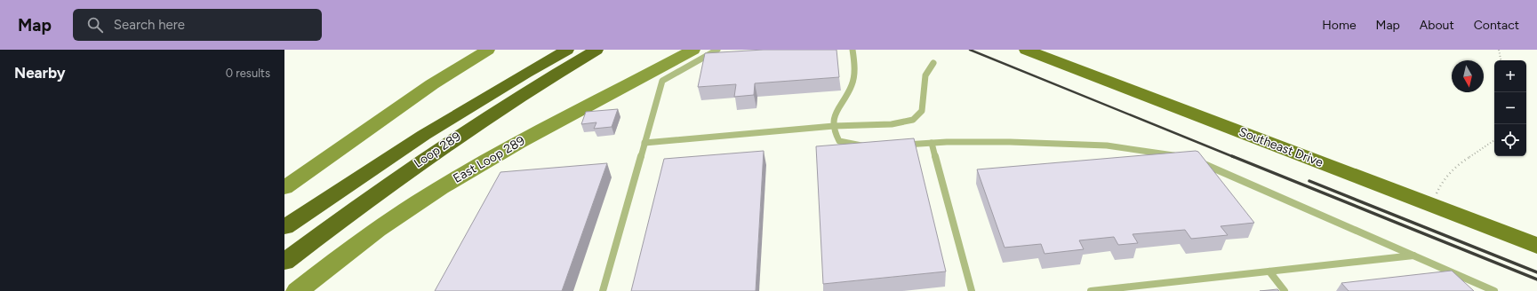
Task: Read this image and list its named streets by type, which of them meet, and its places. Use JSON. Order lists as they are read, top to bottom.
{
  "streets": {
    "highway": ["Loop 289"],
    "main road": ["Southeast Drive", "East Loop 289"]
  },
  "north": "bottom",
  "page": {
    "header": "Map",
    "search": "Search here",
    "nav": [
      "Home",
      "Map",
      "About",
      "Contact"
    ],
    "heading": ["Nearby", "0 results"],
    "map_buttons": ["+", "−"]
  }
}
